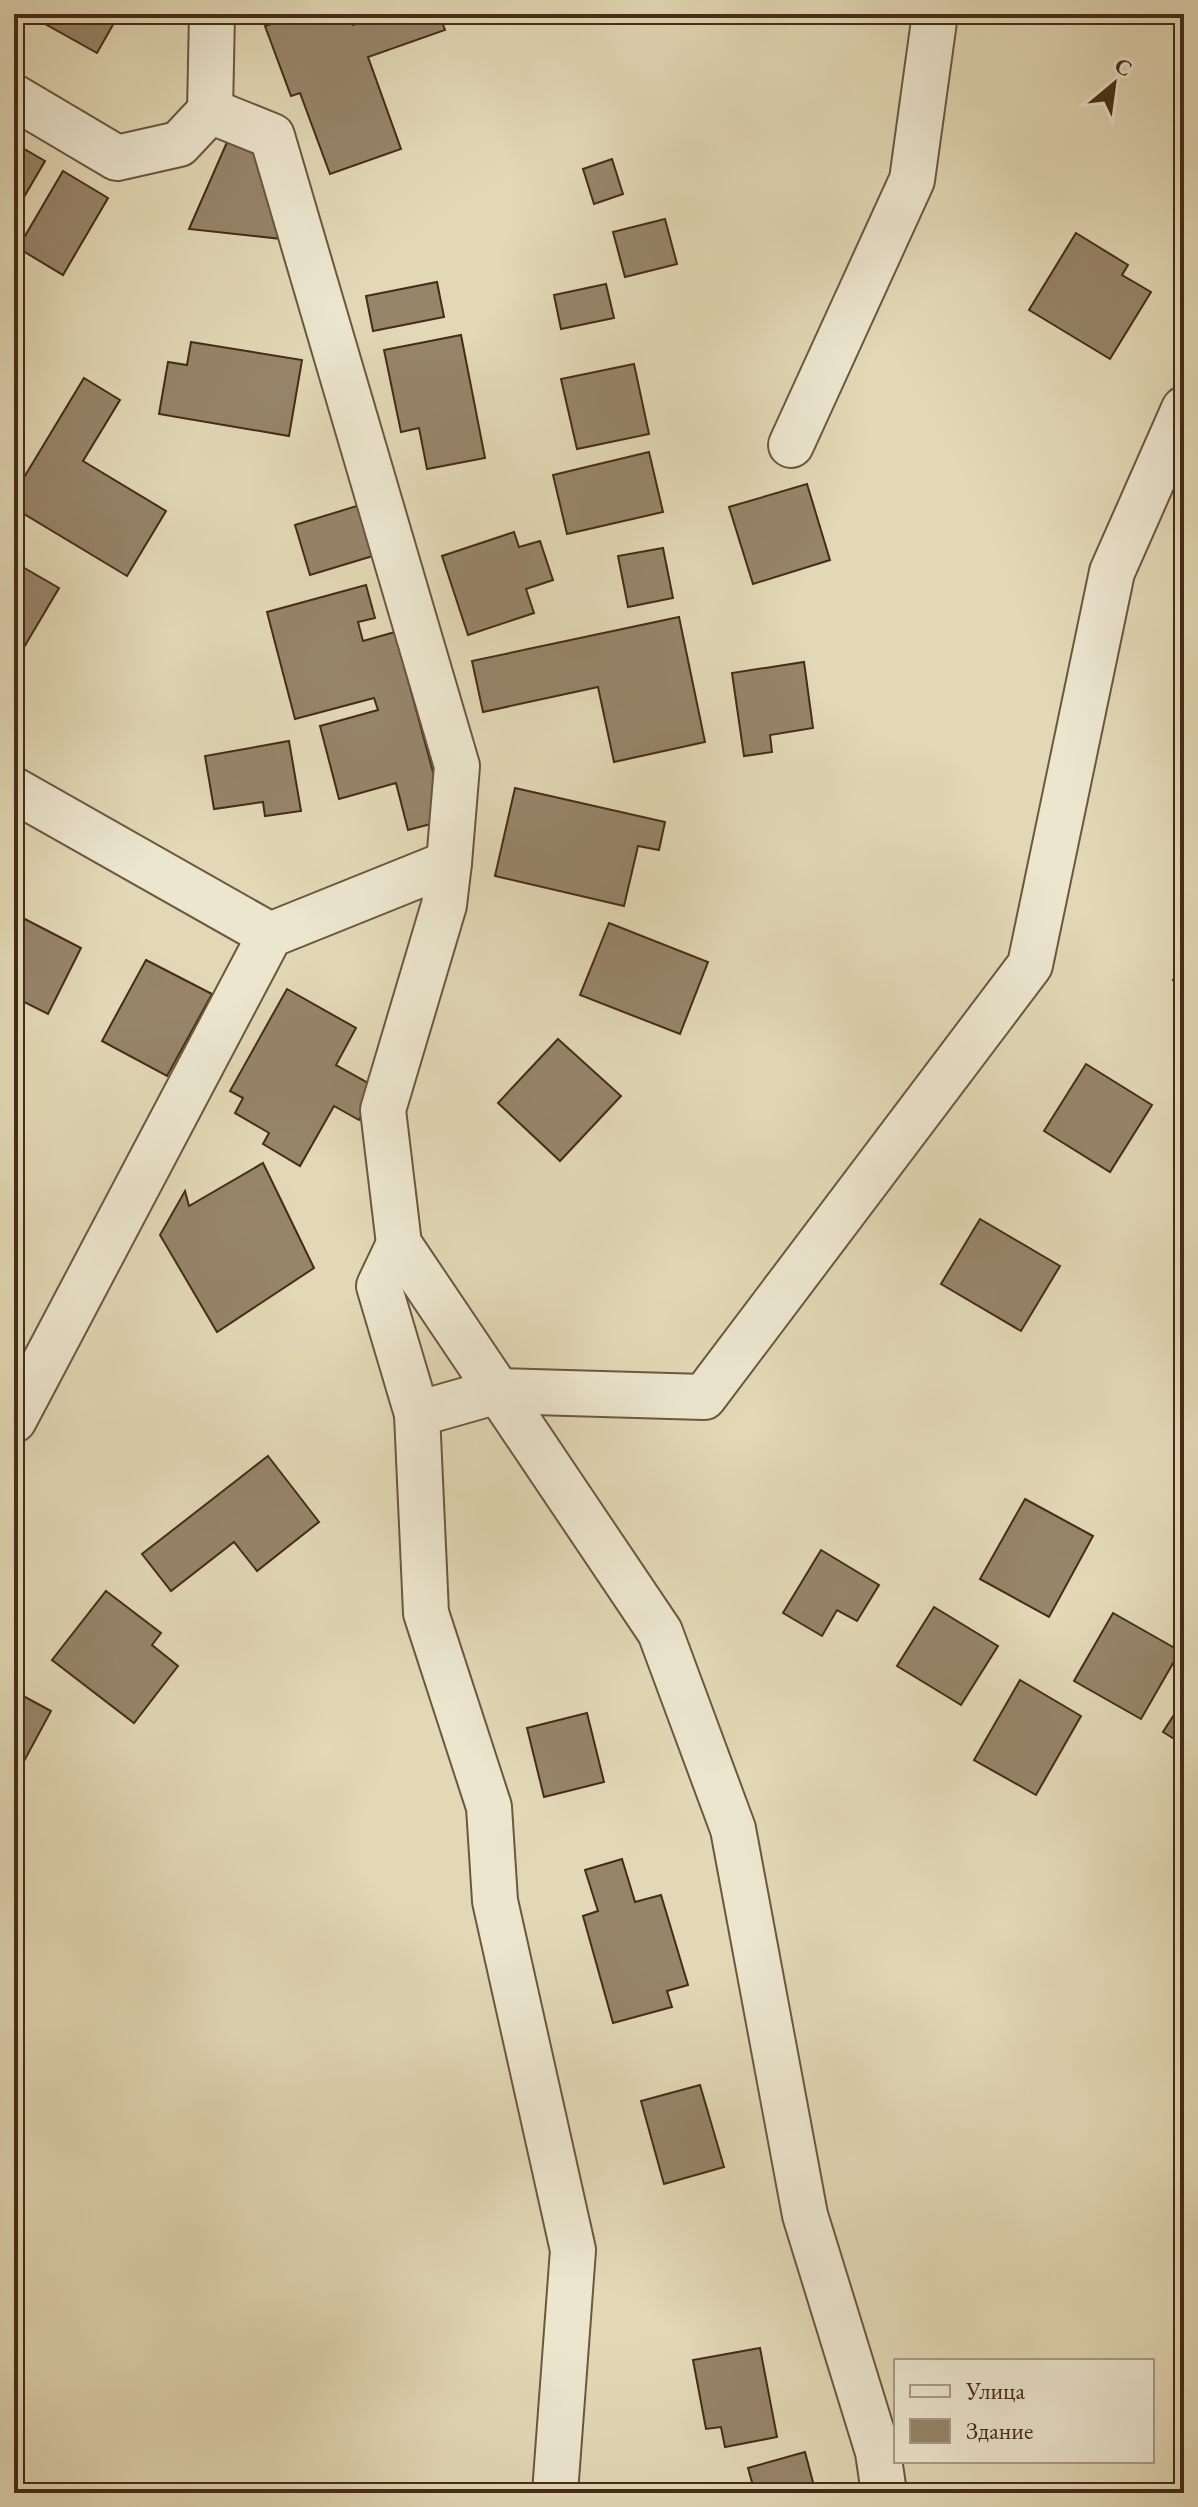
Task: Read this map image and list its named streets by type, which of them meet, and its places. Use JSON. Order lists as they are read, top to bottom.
{
  "legend": ["Улица", "Здание"],
  "north": "top right"
}
